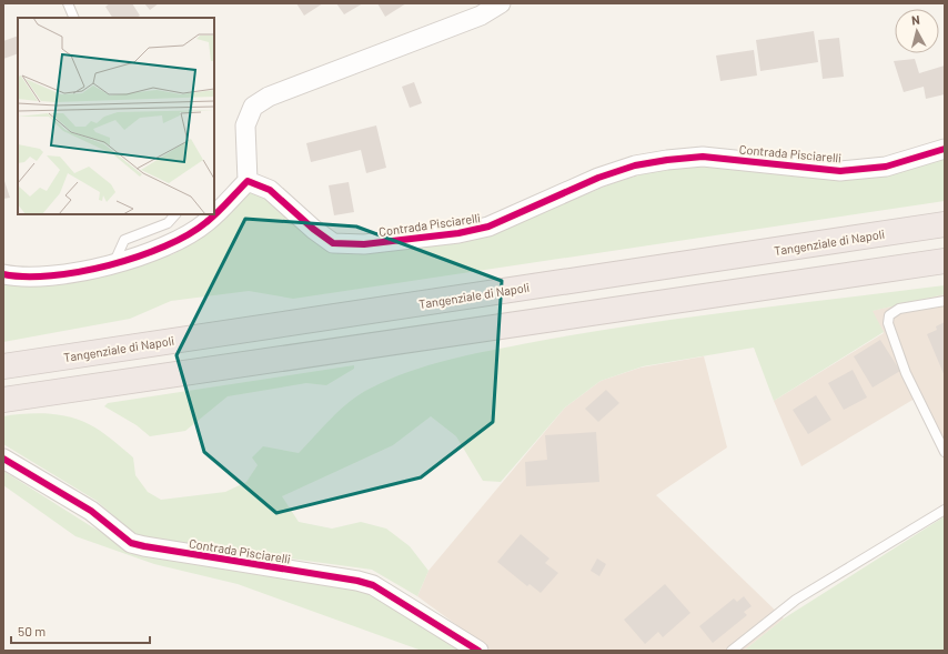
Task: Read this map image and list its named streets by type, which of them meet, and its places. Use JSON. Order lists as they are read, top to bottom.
{
  "streets": {
    "highway": ["Tangenziale di Napoli"],
    "street": ["Contrada Pisciarelli"]
  },
  "scale_bar": "50 m",
  "north": "top"
}
